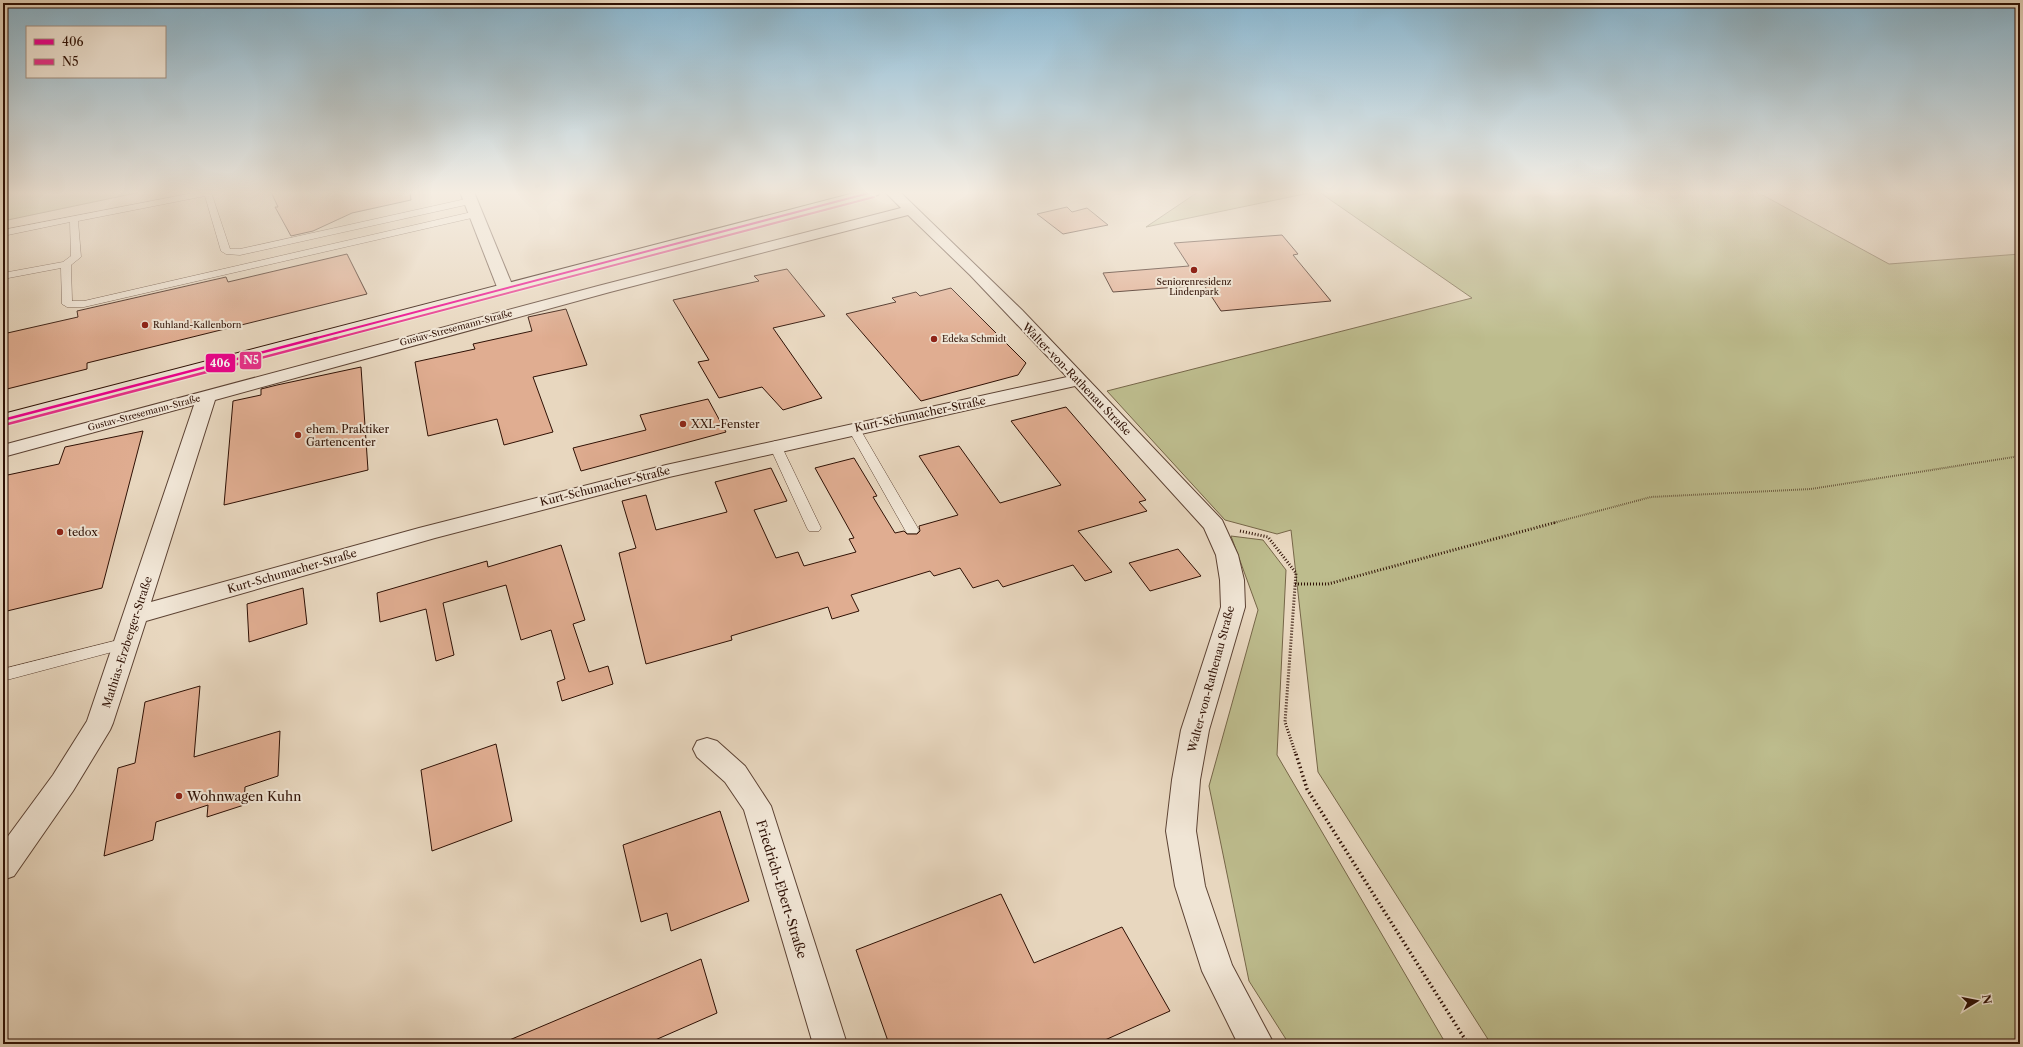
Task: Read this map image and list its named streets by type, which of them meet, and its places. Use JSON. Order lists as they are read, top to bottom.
{
  "streets": {
    "street": [
      "Gustav-Stresemann-Straße",
      "Walter-von-Rathenau Straße",
      "Kurt-Schumacher-Straße",
      "Mathias-Erzberger-Straße",
      "Friedrich-Ebert-Straße"
    ]
  },
  "crossings": [
    ["Gustav-Stresemann-Straße", "Mathias-Erzberger-Straße"],
    ["Walter-von-Rathenau Straße", "Kurt-Schumacher-Straße"],
    ["Kurt-Schumacher-Straße", "Mathias-Erzberger-Straße"]
  ],
  "places": [
    "Seniorenresidenz Lindenpark",
    "Ruhland-Kallenborn",
    "Edeka Schmidt",
    "XXL-Fenster",
    "ehem. Praktiker Gartencenter",
    "tedox",
    "Wohnwagen Kuhn"
  ],
  "lines": ["transit line 406", "transit line N5"],
  "legend": ["406", "N5"],
  "north": "right"
}
